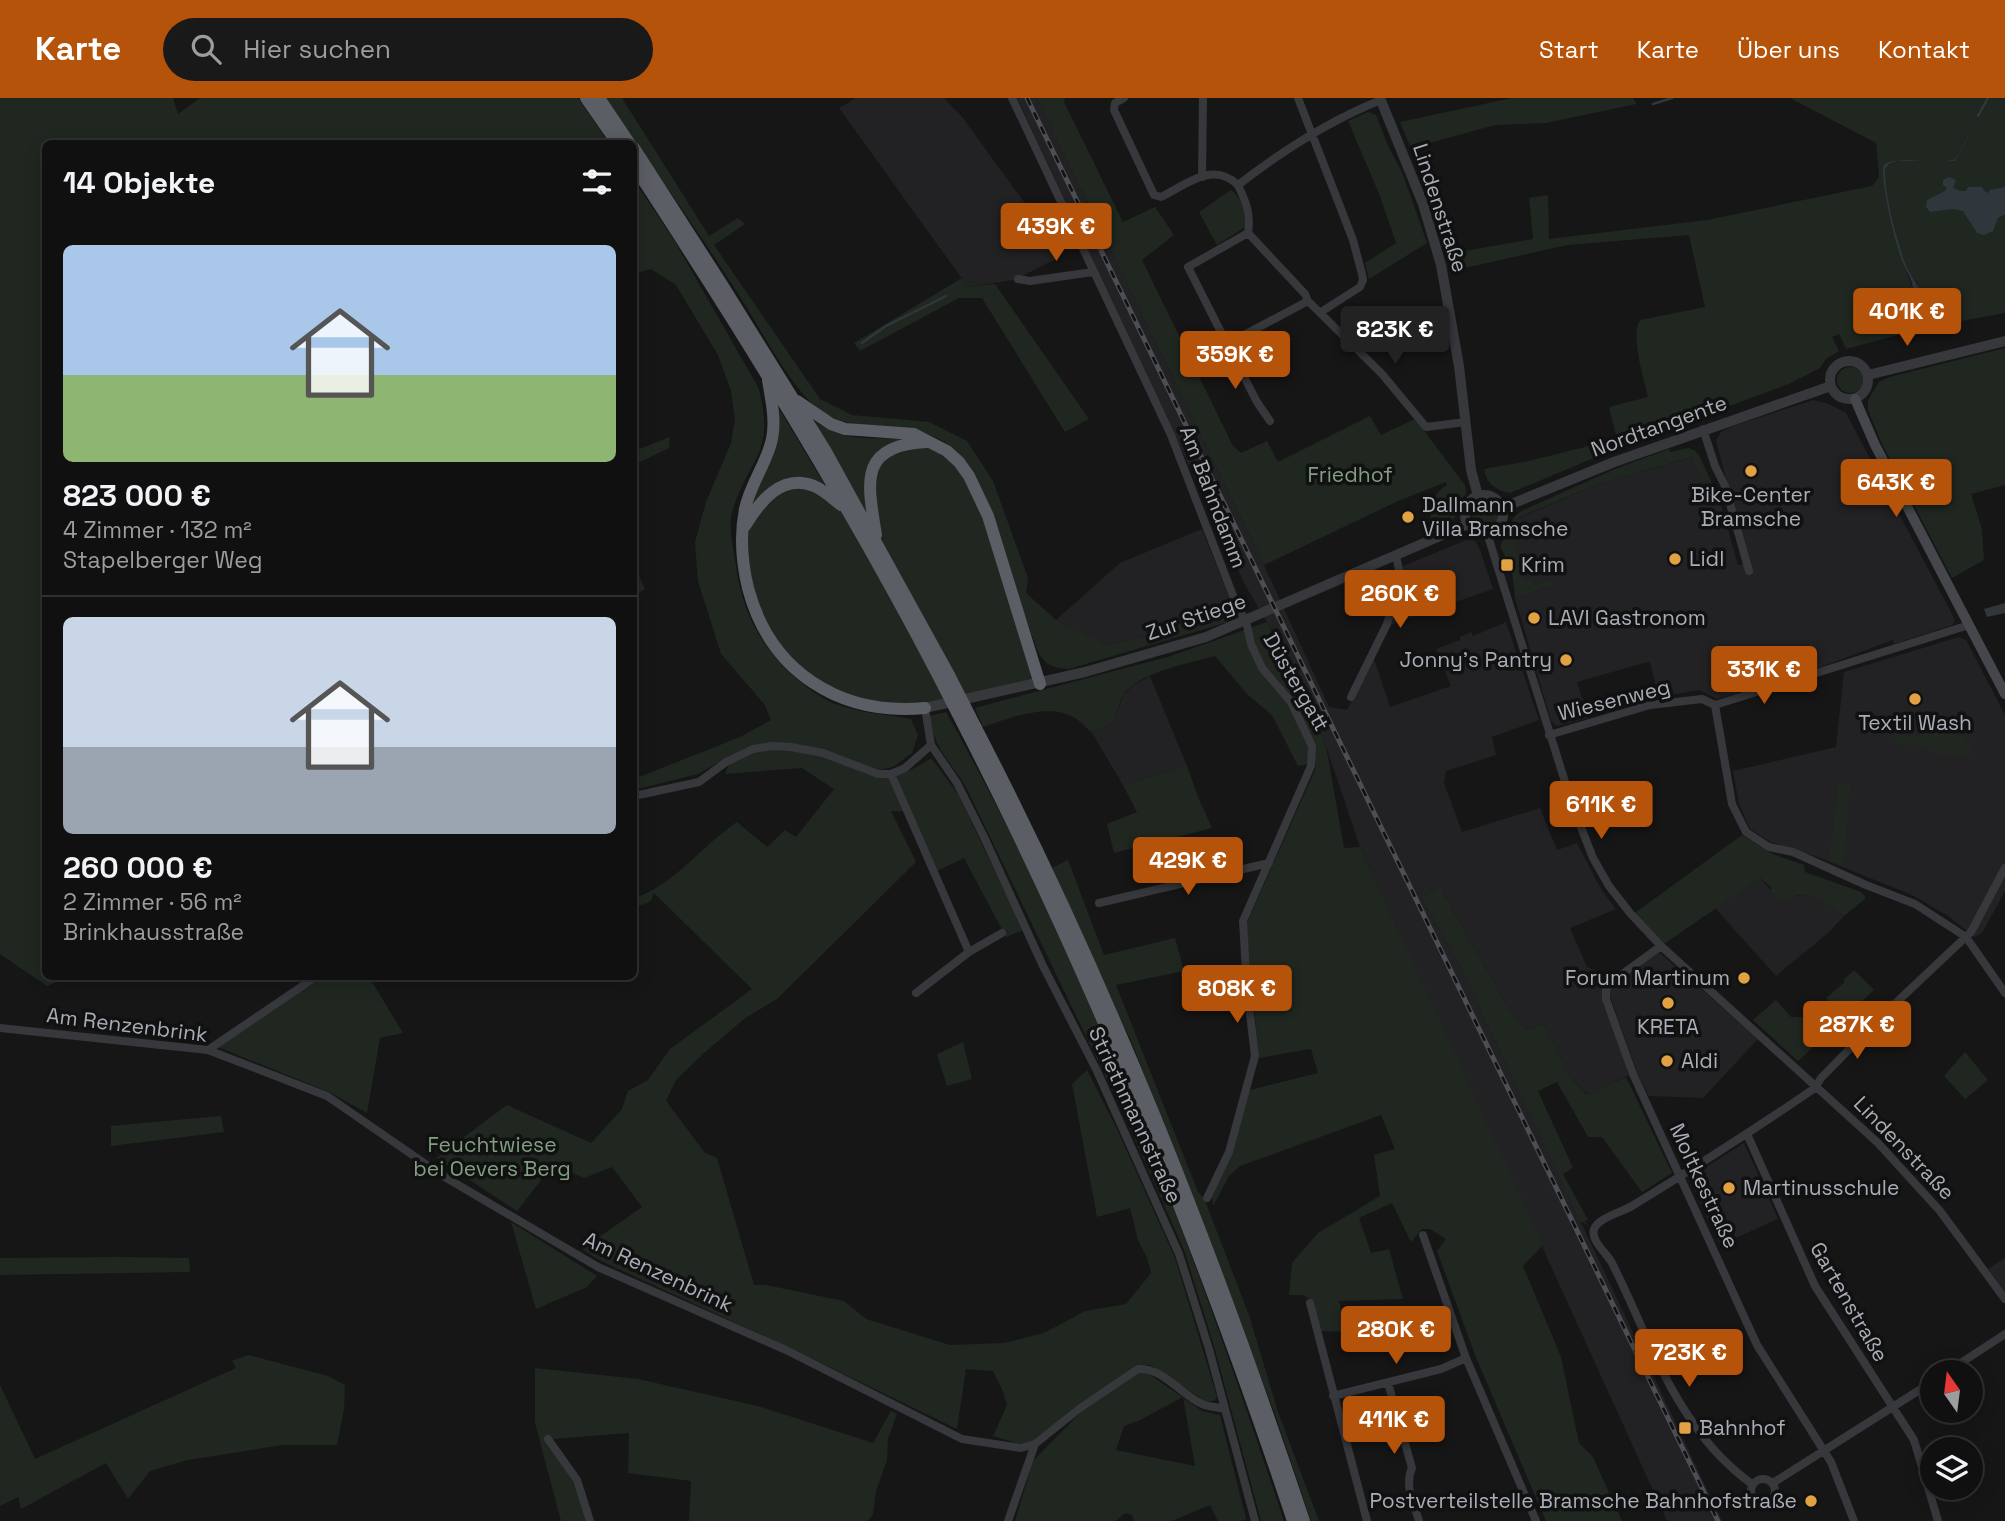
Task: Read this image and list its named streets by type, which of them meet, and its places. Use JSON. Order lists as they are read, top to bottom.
{
  "streets": {
    "street": [
      "Lindenstraße",
      "Nordtangente",
      "Am Bahndamm",
      "Zur Stiege",
      "Düstergatt",
      "Wiesenweg",
      "Am Renzenbrink",
      "Striethmannstraße",
      "Moltkestraße",
      "Gartenstraße"
    ]
  },
  "crossings": [
    ["Lindenstraße", "Nordtangente"],
    ["Lindenstraße", "Zur Stiege"],
    ["Lindenstraße", "Wiesenweg"],
    ["Lindenstraße", "Moltkestraße"],
    ["Nordtangente", "Zur Stiege"],
    ["Am Bahndamm", "Zur Stiege"],
    ["Am Bahndamm", "Düstergatt"],
    ["Zur Stiege", "Düstergatt"],
    ["Zur Stiege", "Striethmannstraße"]
  ],
  "parks": ["Friedhof", "Feuchtwiese bei Oevers Berg"],
  "places": {
    "other": [
      "Bike-Center Bramsche",
      "Dallmann Villa Bramsche",
      "Lidl",
      "LAVI Gastronom",
      "Jonny's Pantry",
      "Textil Wash",
      "Forum Martinum",
      "KRETA",
      "Aldi",
      "Martinusschule",
      "Postverteilstelle Bramsche Bahnhofstraße"
    ],
    "transit": ["Krim", "Bahnhof"]
  },
  "north": "top",
  "page": {
    "header": "Karte",
    "search": "Hier suchen",
    "nav": [
      "Start",
      "Karte",
      "Über uns",
      "Kontakt"
    ],
    "heading": "14 Objekte",
    "price": [
      "439K €",
      "401K €",
      "823K €",
      "359K €",
      "643K €",
      "260K €",
      "331K €",
      "611K €",
      "429K €",
      "808K €",
      "287K €",
      "280K €",
      "723K €",
      "411K €"
    ],
    "list": [
      {
        "name": "823 000 €",
        "note": "4 Zimmer · 132 m² · Stapelberger Weg"
      },
      {
        "name": "260 000 €",
        "note": "2 Zimmer · 56 m² · Brinkhausstraße"
      }
    ]
  }
}
